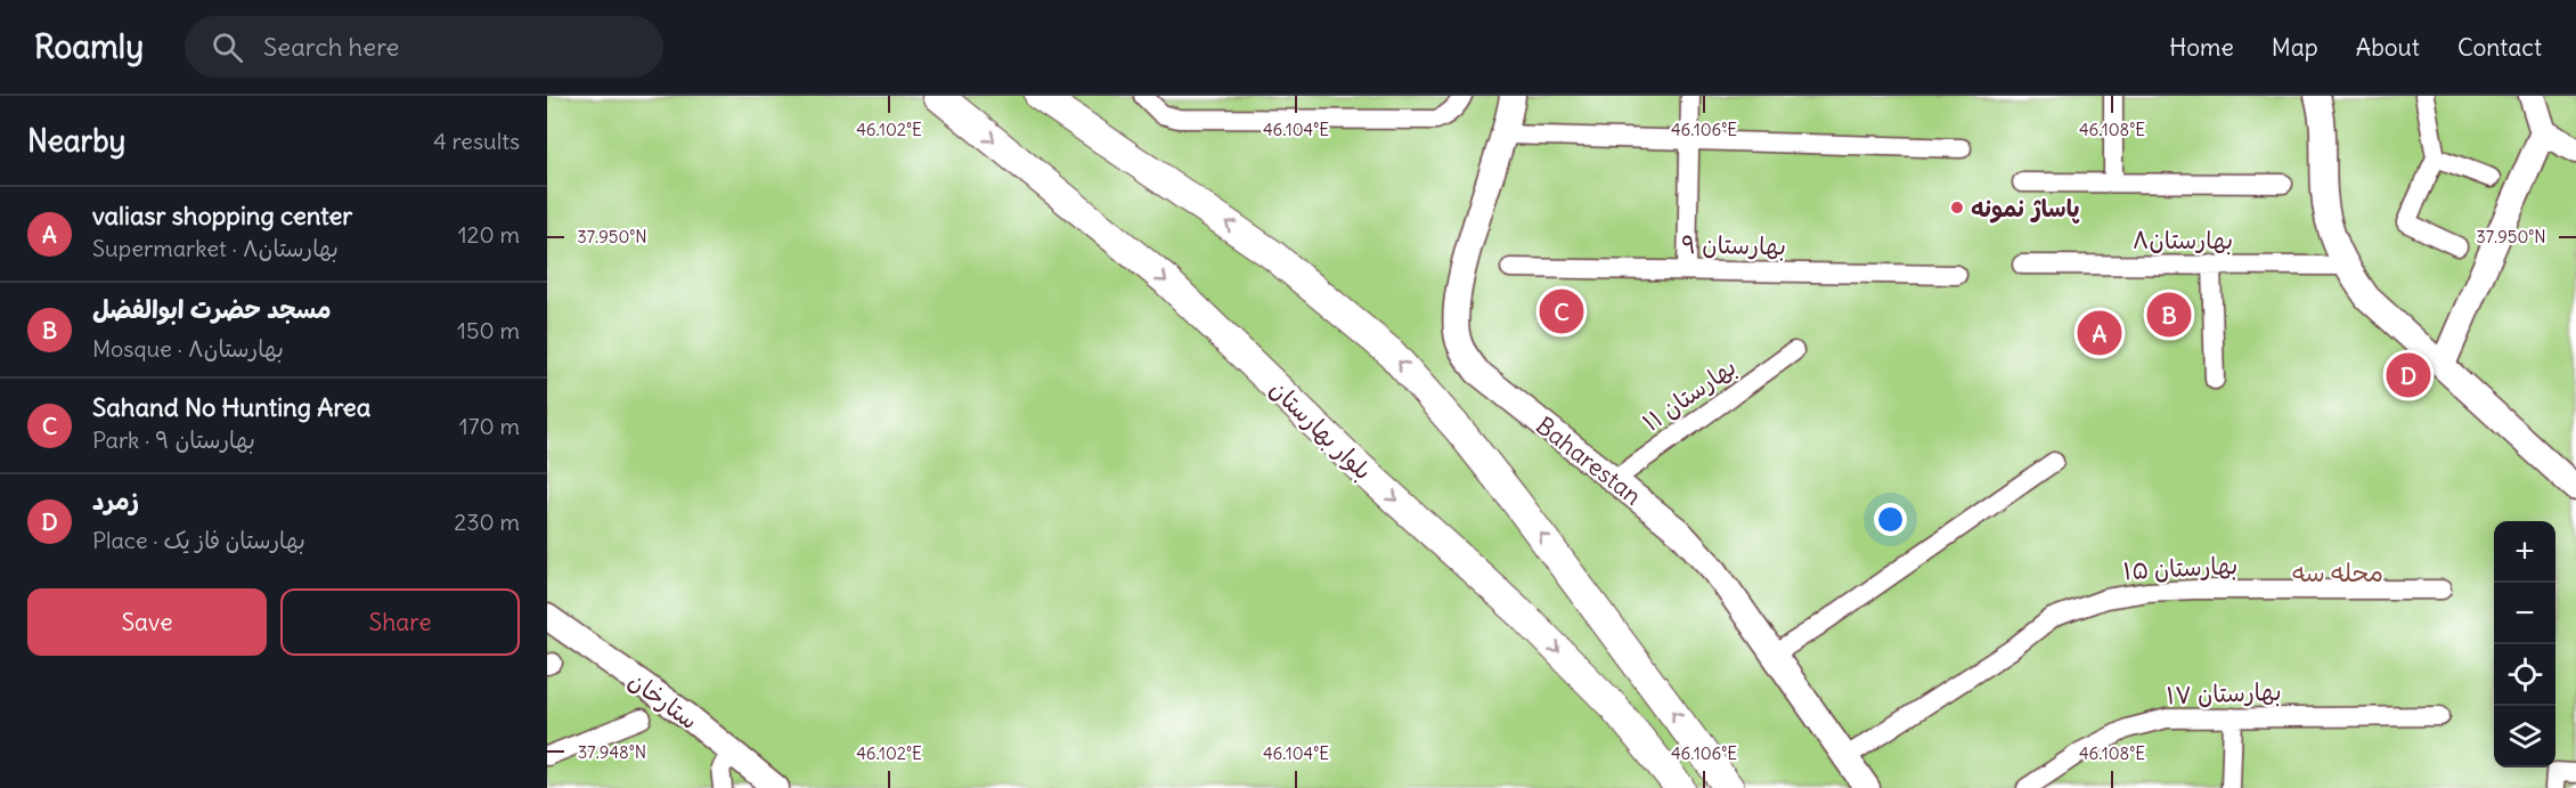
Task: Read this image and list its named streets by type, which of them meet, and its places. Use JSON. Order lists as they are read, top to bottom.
{
  "streets": {
    "main road": ["بلوار بهارستان"],
    "street": [
      "بهارستان۸",
      "بهارستان ۹",
      "بهارستان ۱۱",
      "Baharestan",
      "بهارستان ۱۵",
      "بهارستان ۱۷",
      "ستارخان"
    ]
  },
  "crossings": [
    ["بهارستان ۱۱", "Baharestan"],
    ["Baharestan", "بهارستان ۱۵"]
  ],
  "districts": ["محله سه"],
  "places": ["پاساژ نمونه"],
  "page": {
    "header": "Roamly",
    "search": "Search here",
    "nav": [
      "Home",
      "Map",
      "About",
      "Contact"
    ],
    "heading": ["Nearby", "4 results"],
    "list": [
      {
        "mark": "A",
        "name": "valiasr shopping center",
        "note": "Supermarket · بهارستان۸",
        "value": "120 m"
      },
      {
        "mark": "B",
        "name": "مسجد حضرت ابوالفضل",
        "note": "Mosque · بهارستان۸",
        "value": "150 m"
      },
      {
        "mark": "C",
        "name": "Sahand No Hunting Area",
        "note": "Park · بهارستان ۹",
        "value": "170 m"
      },
      {
        "mark": "D",
        "name": "زمرد",
        "note": "Place · بهارستان فاز یک",
        "value": "230 m"
      }
    ],
    "pins": [
      "C",
      "B",
      "A",
      "D"
    ],
    "map_buttons": ["+", "−"],
    "buttons": ["Save", "Share"]
  },
  "coordinates": [
    "46.102°E",
    "46.104°E",
    "46.106°E",
    "46.108°E",
    "37.950°N",
    "37.948°N"
  ]
}
